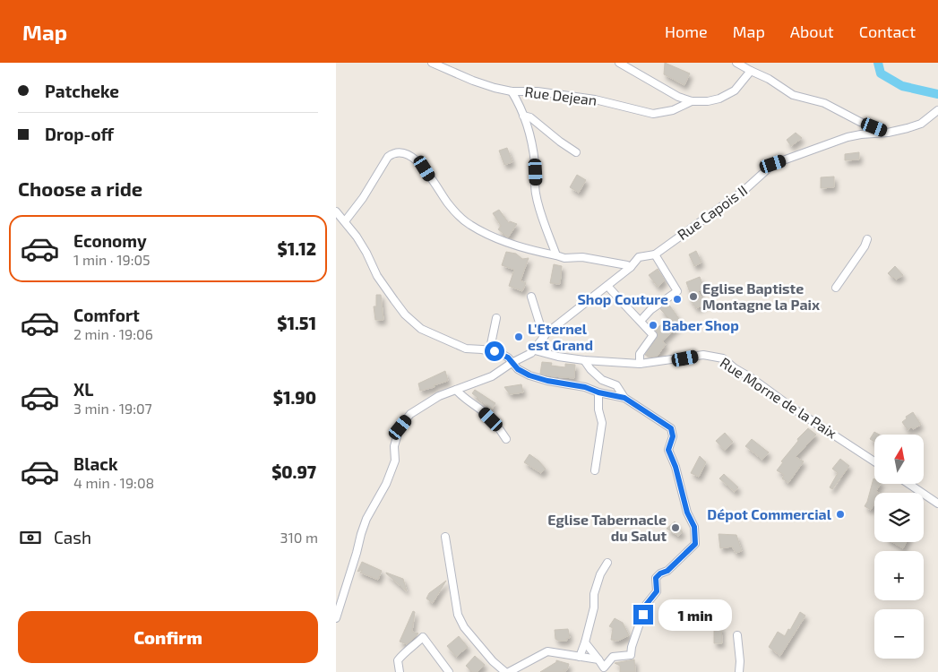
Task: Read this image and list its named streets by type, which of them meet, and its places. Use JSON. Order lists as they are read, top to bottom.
{
  "streets": {
    "street": ["Rue Dejean", "Rue Capois II", "Rue Morne de la Paix"]
  },
  "crossings": [
    ["Rue Capois II", "Rue Morne de la Paix"]
  ],
  "places": [
    "Eglise Baptiste Montagne la Paix",
    "Shop Couture",
    "Baber Shop",
    "L'Eternel est Grand",
    "Dépot Commercial",
    "Eglise Tabernacle du Salut"
  ],
  "north": "top",
  "page": {
    "header": "Map",
    "nav": [
      "Home",
      "Map",
      "About",
      "Contact"
    ],
    "banner": ["Patcheke", "Drop-off"],
    "heading": "Choose a ride",
    "list": [
      {
        "name": "Economy",
        "note": "1 min · 19:05",
        "value": "$1.12"
      },
      {
        "name": "Comfort",
        "note": "2 min · 19:06",
        "value": "$1.51"
      },
      {
        "name": "XL",
        "note": "3 min · 19:07",
        "value": "$1.90"
      },
      {
        "name": "Black",
        "note": "4 min · 19:08",
        "value": "$0.97"
      }
    ],
    "map_buttons": ["+", "−"],
    "pay": ["Cash", "310 m"],
    "bubble": "1 min",
    "buttons": "Confirm"
  }
}
